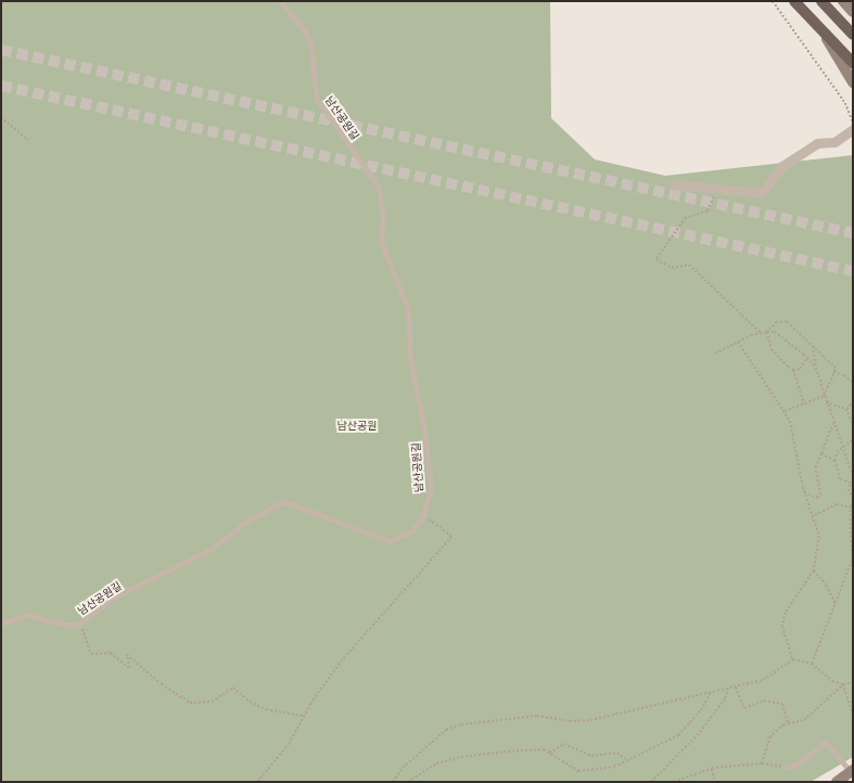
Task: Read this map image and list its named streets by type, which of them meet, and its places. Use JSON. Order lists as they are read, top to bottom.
{
  "streets": {
    "lane": ["남산공원길"]
  },
  "parks": ["남산공원"]
}
